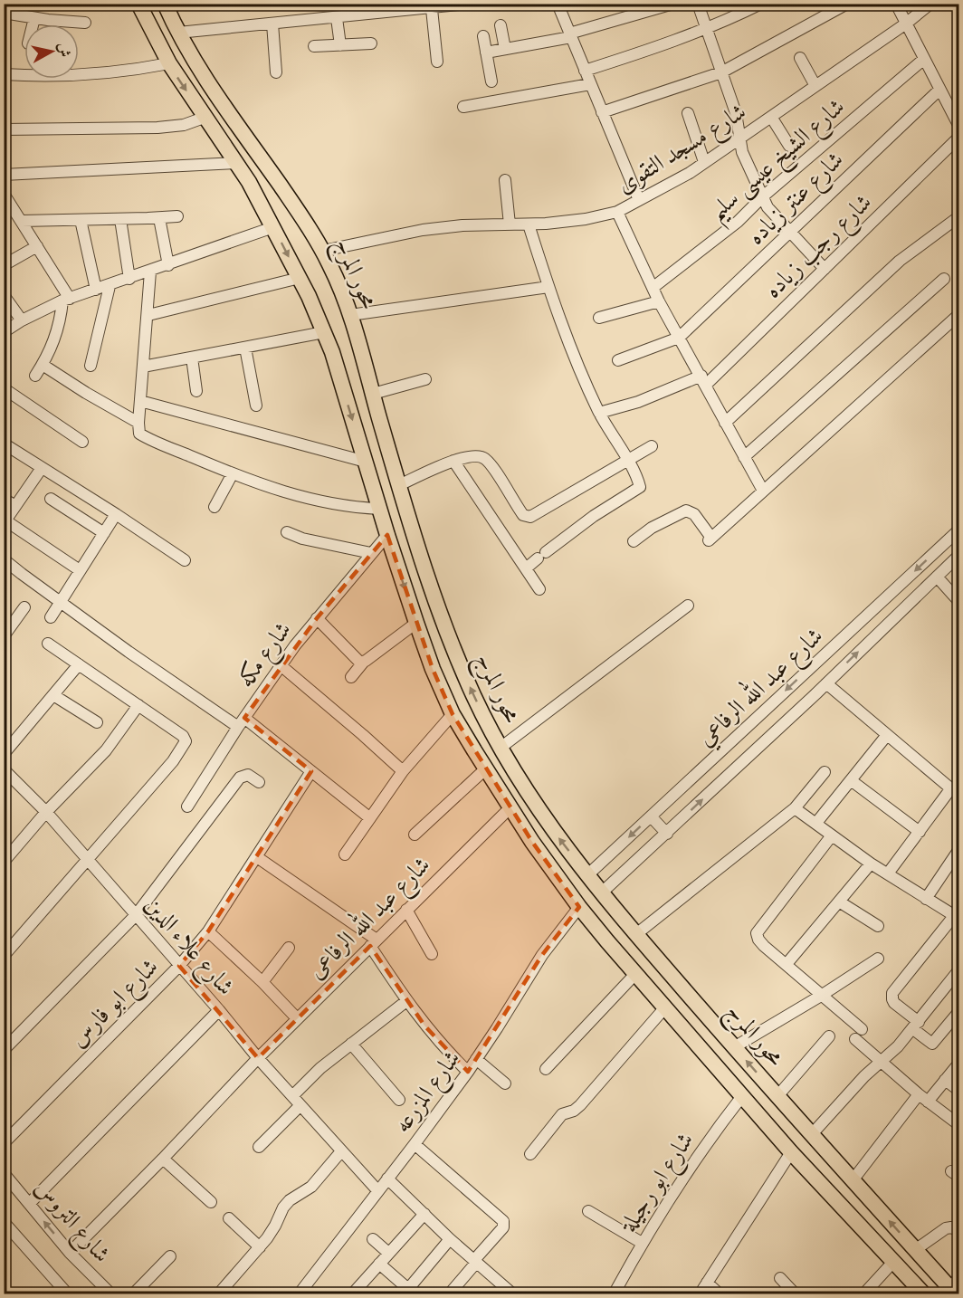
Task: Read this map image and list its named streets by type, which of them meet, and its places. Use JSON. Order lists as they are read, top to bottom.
{
  "streets": {
    "main road": ["محور المرج"],
    "street": [
      "شارع مسجد التقوى",
      "شارع الشيخ عيسى سليم",
      "شارع عنتر زياده",
      "شارع رجب زياده",
      "شارع مكه",
      "شارع عبد الله الرفاعي",
      "شارع عبد الله الرفاعى",
      "شارع علاء الدين",
      "شارع ابو فارس",
      "شارع المزرعه",
      "شارع ابو رجيلة",
      "شارع التروس"
    ]
  },
  "crossings": [
    ["شارع مسجد التقوى", "محور المرج"],
    ["محور المرج", "شارع عبد الله الرفاعي"],
    ["شارع عبد الله الرفاعى", "شارع علاء الدين"],
    ["شارع عبد الله الرفاعى", "شارع التروس"],
    ["شارع علاء الدين", "شارع ابو فارس"],
    ["شارع علاء الدين", "شارع المزرعه"]
  ],
  "north": "right"
}
